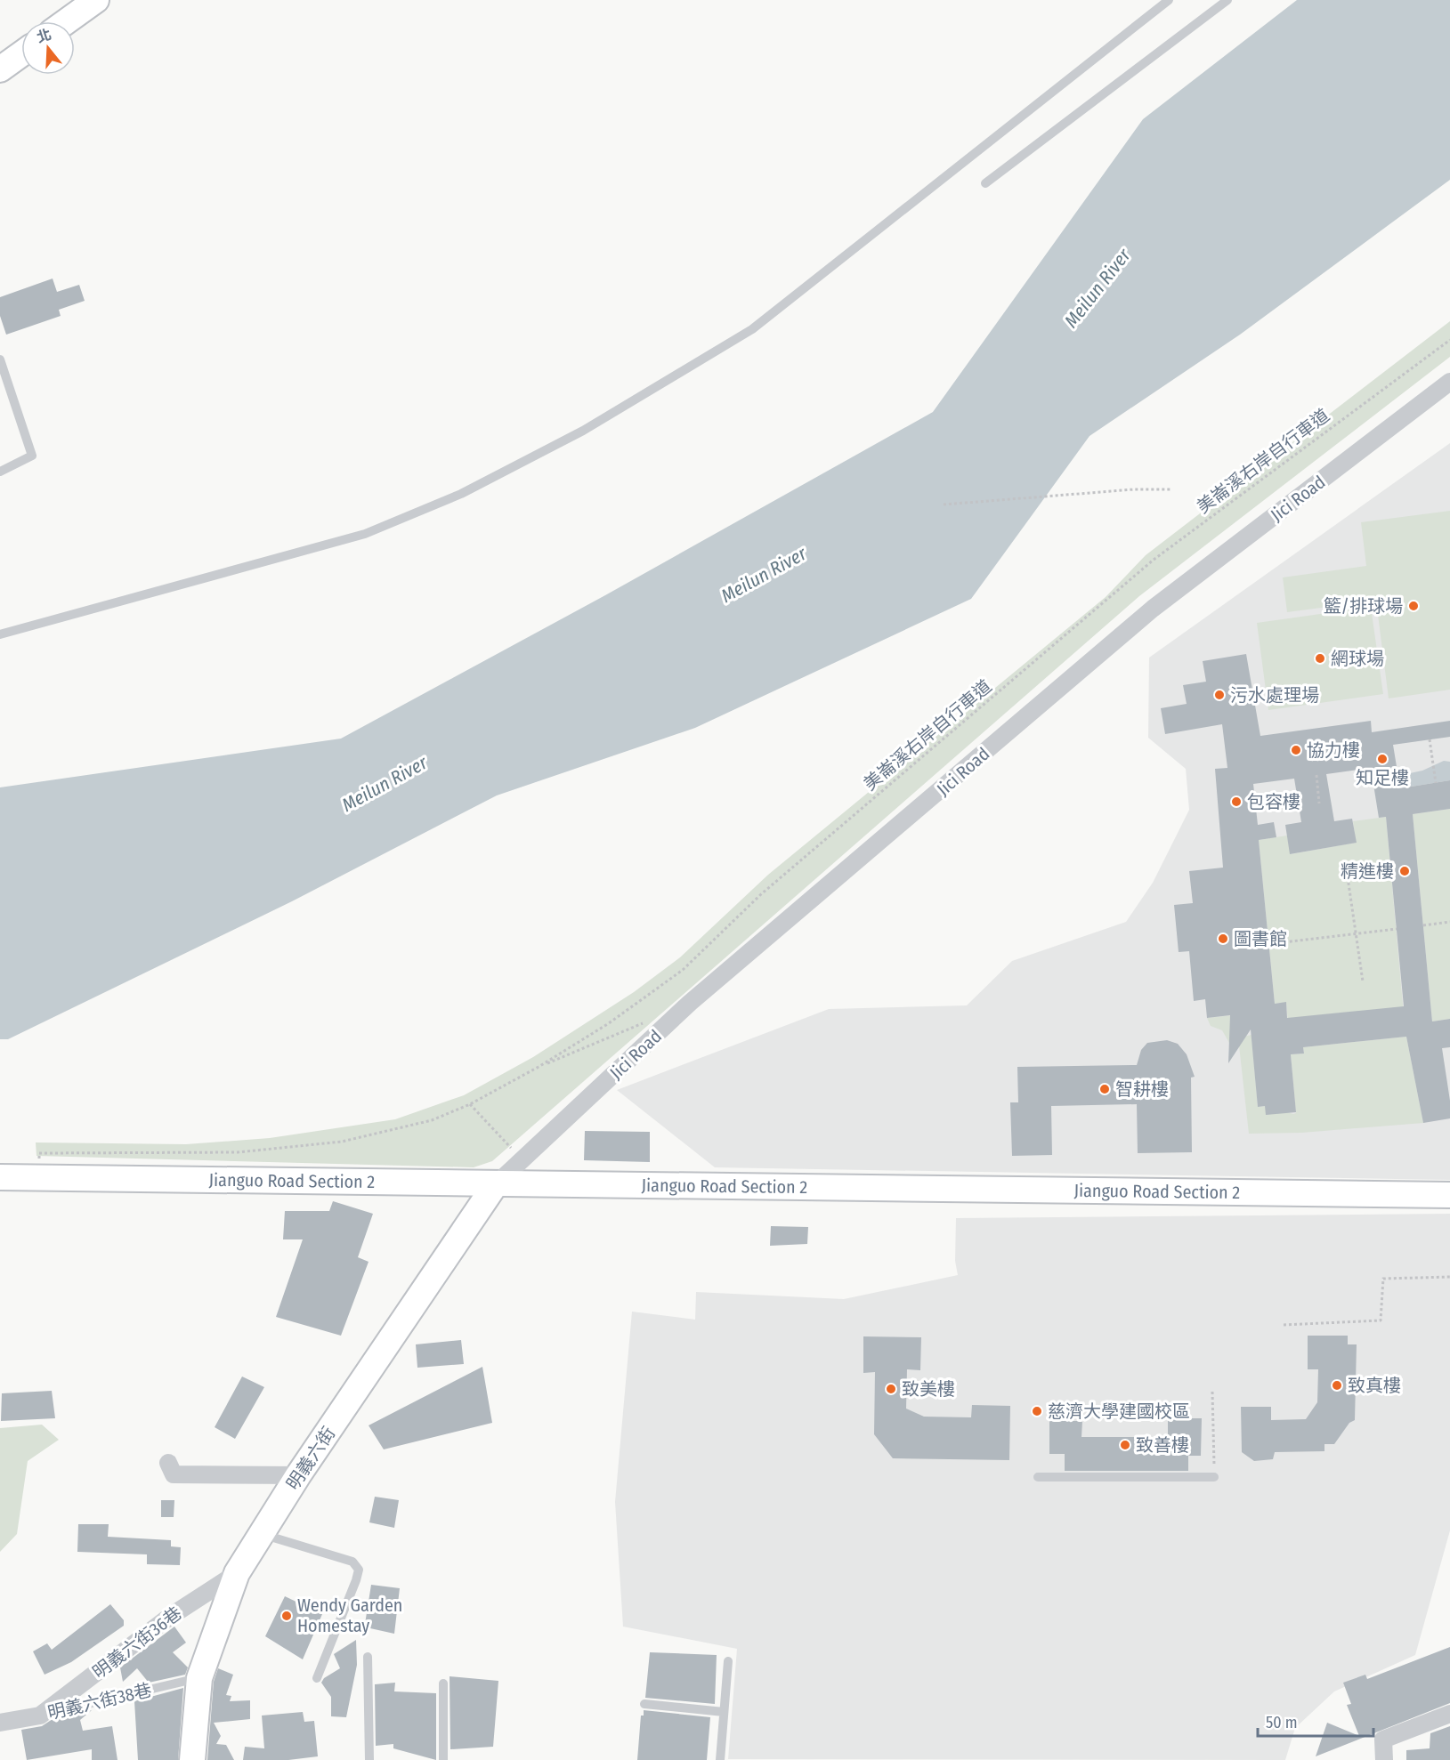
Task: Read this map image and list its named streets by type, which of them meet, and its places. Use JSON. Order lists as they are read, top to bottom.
{
  "streets": {
    "street": [
      "Jici Road",
      "Jianguo Road Section 2",
      "明義六街",
      "明義六街36巷",
      "明義六街38巷"
    ],
    "path": ["美崙溪右岸自行車道"]
  },
  "crossings": [
    ["Jici Road", "Jianguo Road Section 2"],
    ["Jici Road", "明義六街"],
    ["Jianguo Road Section 2", "明義六街"],
    ["明義六街", "明義六街36巷"],
    ["明義六街", "明義六街38巷"],
    ["明義六街36巷", "明義六街38巷"]
  ],
  "water": ["Meilun River"],
  "places": [
    "籃/排球場",
    "網球場",
    "污水處理場",
    "協力樓",
    "知足樓",
    "包容樓",
    "精進樓",
    "圖書館",
    "智耕樓",
    "致真樓",
    "致美樓",
    "慈濟大學建國校區",
    "致善樓",
    "Wendy Garden Homestay"
  ],
  "scale_bar": "50 m",
  "north": "top"
}
